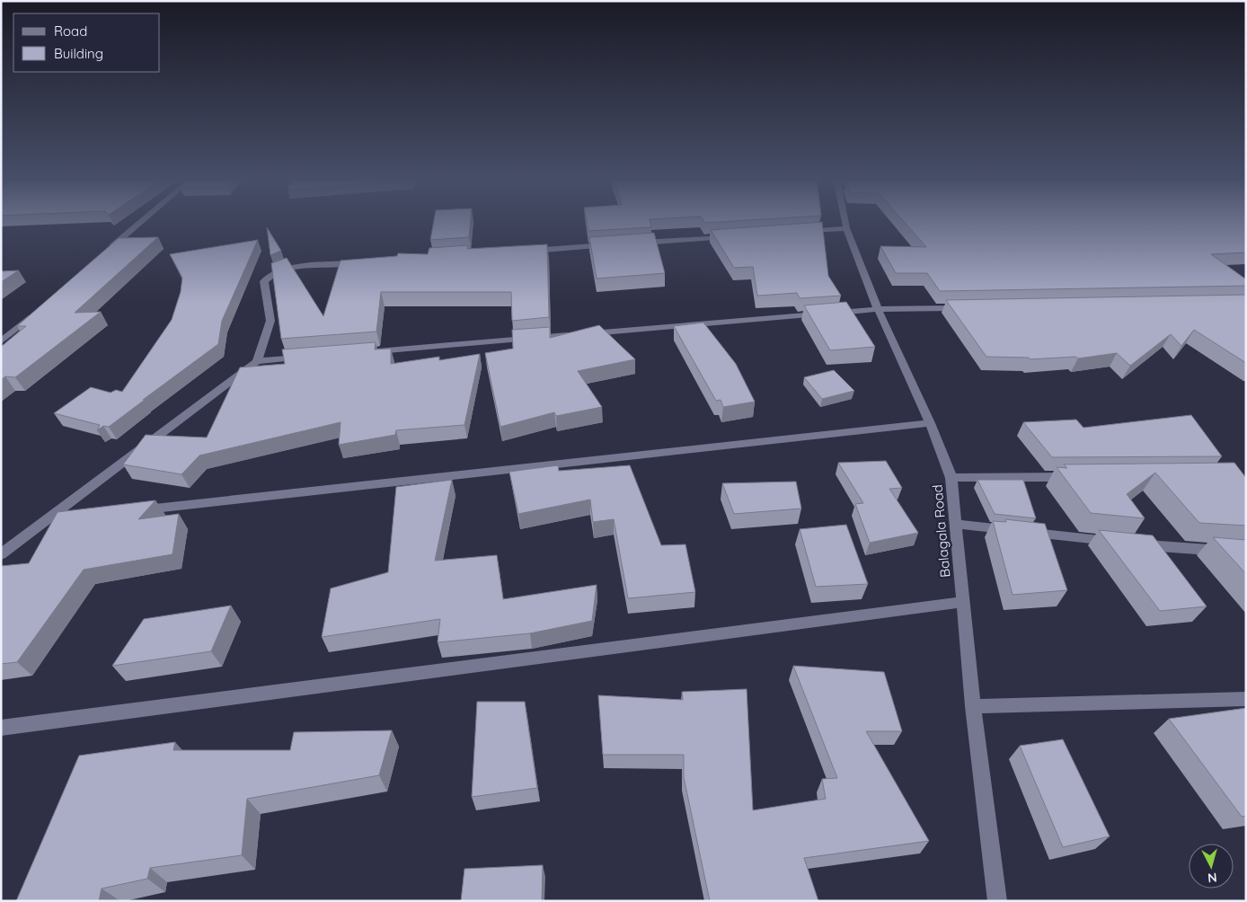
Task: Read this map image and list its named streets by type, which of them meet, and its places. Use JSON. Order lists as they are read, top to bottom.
{
  "streets": {
    "street": ["Balagala Road"]
  },
  "legend": ["Road", "Building"],
  "north": "bottom"
}
